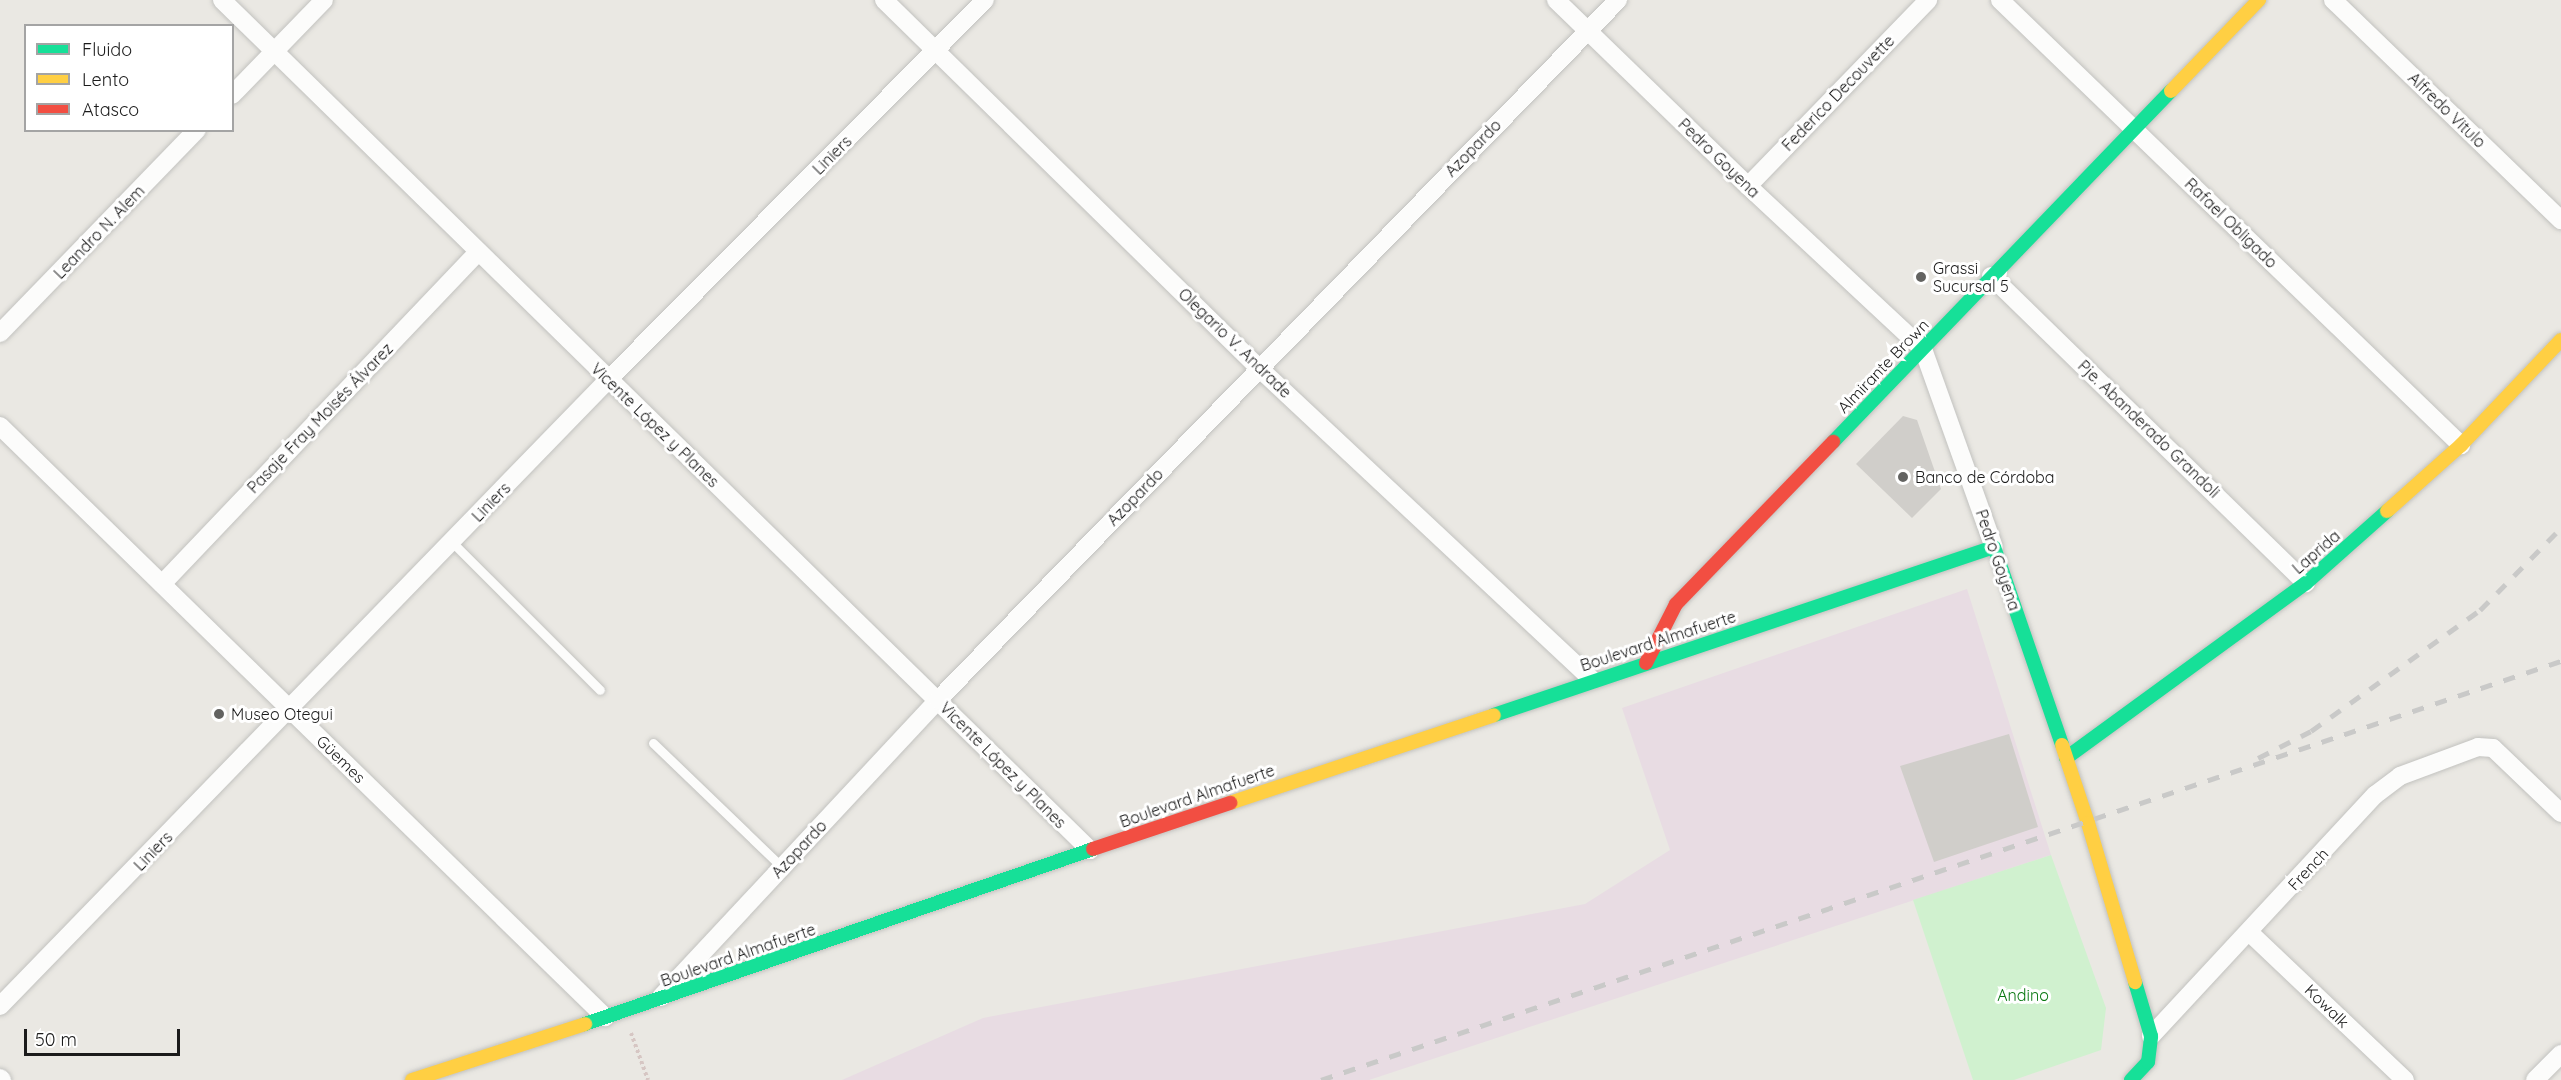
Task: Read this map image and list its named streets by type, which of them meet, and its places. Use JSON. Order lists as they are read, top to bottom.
{
  "streets": {
    "main road": [
      "Pedro Goyena",
      "Almirante Brown",
      "Laprida",
      "Boulevard Almafuerte"
    ],
    "street": [
      "Federico Decouvette",
      "Alfredo Vitulo",
      "Azopardo",
      "Liniers",
      "Rafael Obligado",
      "Leandro N. Alem",
      "Olegario V. Andrade",
      "Pasaje Fray Moisés Álvarez",
      "Vicente López y Planes",
      "Pje. Abanderado Grandoli",
      "Güemes",
      "French",
      "Kowalk"
    ]
  },
  "crossings": [
    ["Federico Decouvette", "Pedro Goyena"],
    ["Azopardo", "Pedro Goyena"],
    ["Azopardo", "Olegario V. Andrade"],
    ["Azopardo", "Vicente López y Planes"],
    ["Azopardo", "Boulevard Almafuerte"],
    ["Liniers", "Olegario V. Andrade"],
    ["Liniers", "Vicente López y Planes"],
    ["Liniers", "Güemes"],
    ["Pedro Goyena", "Almirante Brown"],
    ["Pedro Goyena", "Laprida"],
    ["Pedro Goyena", "Boulevard Almafuerte"],
    ["Pedro Goyena", "French"],
    ["Rafael Obligado", "Almirante Brown"],
    ["Rafael Obligado", "Laprida"],
    ["Olegario V. Andrade", "Boulevard Almafuerte"],
    ["Almirante Brown", "Pje. Abanderado Grandoli"],
    ["Almirante Brown", "Boulevard Almafuerte"],
    ["Pasaje Fray Moisés Álvarez", "Vicente López y Planes"],
    ["Pasaje Fray Moisés Álvarez", "Güemes"],
    ["Vicente López y Planes", "Boulevard Almafuerte"],
    ["Pje. Abanderado Grandoli", "Laprida"],
    ["Boulevard Almafuerte", "Güemes"],
    ["French", "Kowalk"]
  ],
  "parks": ["Andino"],
  "places": ["Grassi Sucursal 5", "Banco de Córdoba", "Museo Otegui"],
  "legend": ["Fluido", "Lento", "Atasco"],
  "scale_bar": "50 m"
}
